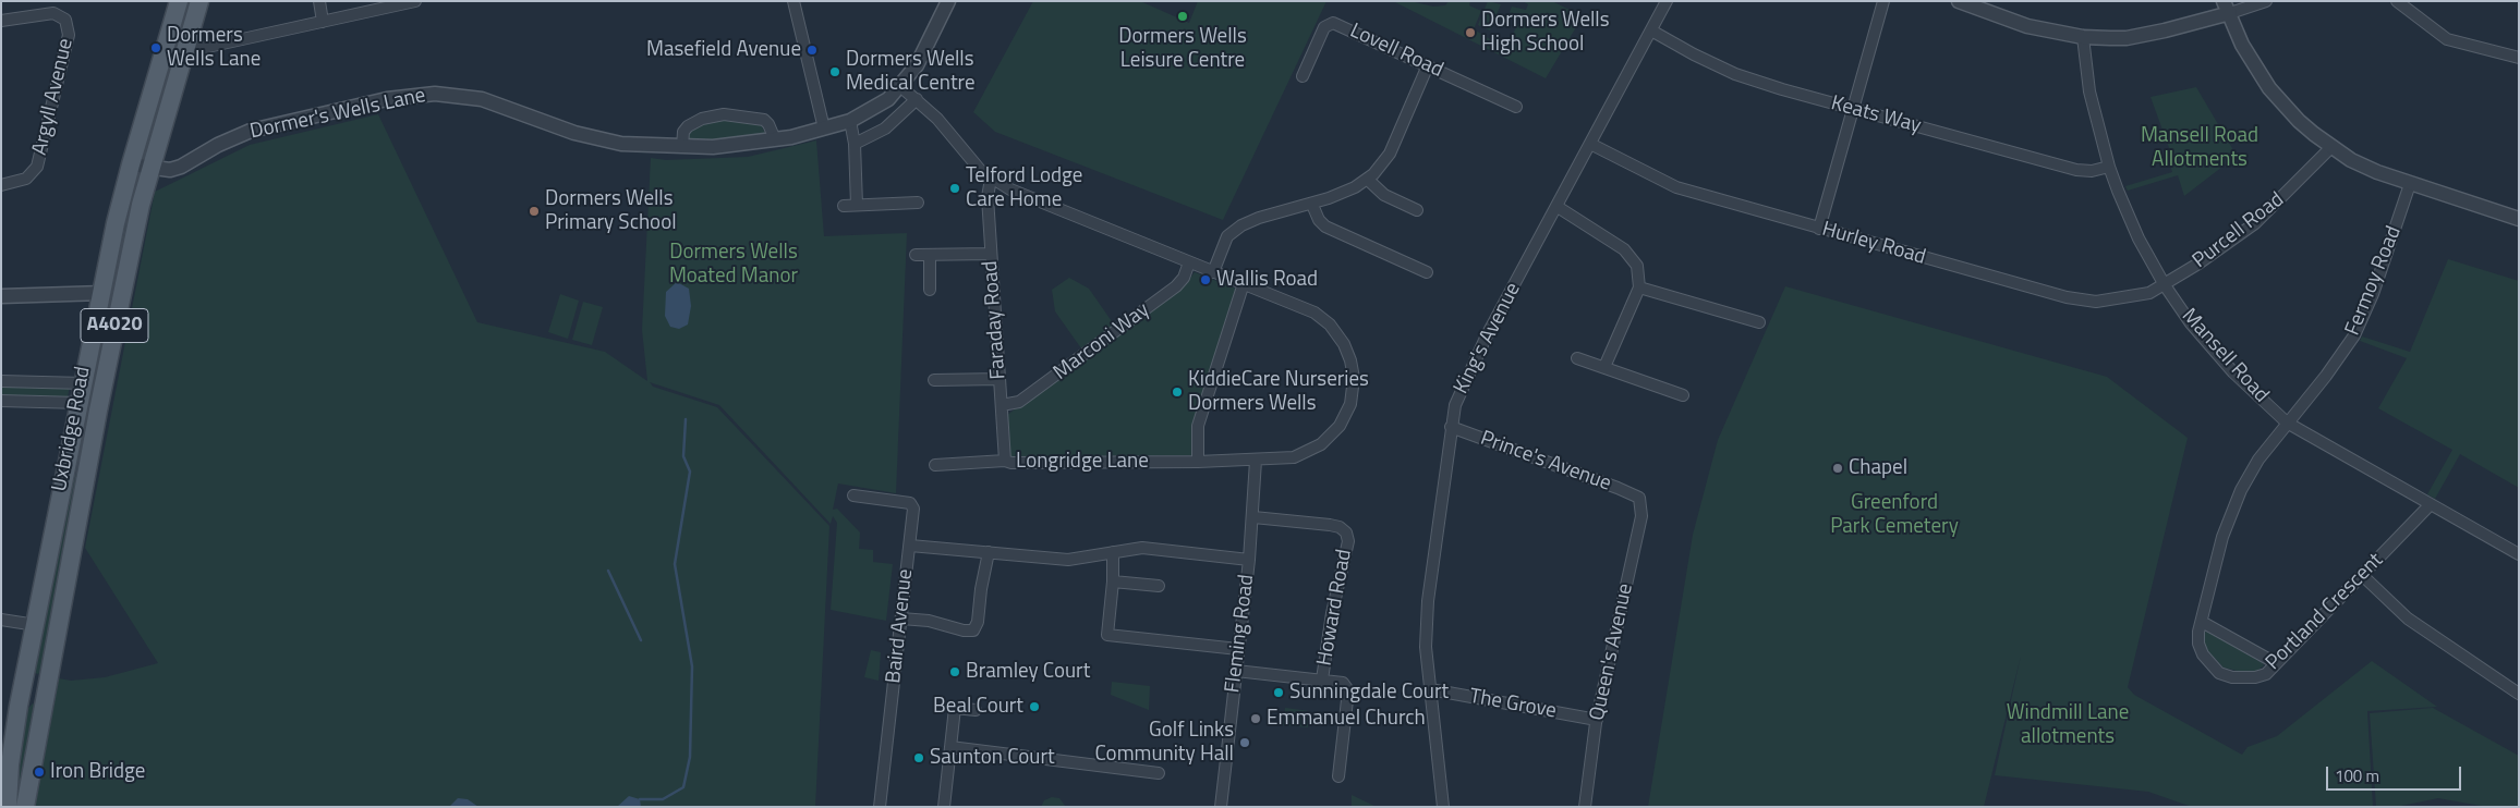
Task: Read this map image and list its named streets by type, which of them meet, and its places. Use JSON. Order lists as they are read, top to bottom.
{
  "streets": {
    "main road": ["A4020", "Uxbridge Road"],
    "street": [
      "Lovell Road",
      "Argyll Avenue",
      "Dormer's Wells Lane",
      "Keats Way",
      "Purcell Road",
      "Hurley Road",
      "Fermoy Road",
      "Faraday Road",
      "King's Avenue",
      "Marconi Way",
      "Mansell Road",
      "Longridge Lane",
      "Prince's Avenue",
      "Howard Road",
      "Portland Crescent",
      "Baird Avenue",
      "Fleming Road",
      "Queen's Avenue",
      "The Grove"
    ]
  },
  "crossings": [
    ["Dormer's Wells Lane", "Uxbridge Road"],
    ["Dormer's Wells Lane", "Longridge Lane"],
    ["Keats Way", "King's Avenue"],
    ["Keats Way", "Mansell Road"],
    ["Purcell Road", "Hurley Road"],
    ["Purcell Road", "Mansell Road"],
    ["Hurley Road", "King's Avenue"],
    ["Hurley Road", "Mansell Road"],
    ["Fermoy Road", "Mansell Road"],
    ["Fermoy Road", "Portland Crescent"],
    ["Faraday Road", "Marconi Way"],
    ["Faraday Road", "Longridge Lane"],
    ["A4020", "Uxbridge Road"],
    ["King's Avenue", "Prince's Avenue"],
    ["King's Avenue", "The Grove"],
    ["Marconi Way", "Longridge Lane"],
    ["Mansell Road", "Portland Crescent"],
    ["Longridge Lane", "Fleming Road"],
    ["Prince's Avenue", "Queen's Avenue"],
    ["Howard Road", "Fleming Road"],
    ["Queen's Avenue", "The Grove"]
  ],
  "parks": [
    "Mansell Road Allotments",
    "Dormers Wells Moated Manor",
    "Greenford Park Cemetery",
    "Windmill Lane allotments"
  ],
  "places": [
    "Dormers Wells Leisure Centre",
    "Dormers Wells High School",
    "Dormers Wells Lane",
    "Masefield Avenue",
    "Dormers Wells Medical Centre",
    "Telford Lodge Care Home",
    "Dormers Wells Primary School",
    "Wallis Road",
    "KiddieCare Nurseries Dormers Wells",
    "Chapel",
    "Bramley Court",
    "Sunningdale Court",
    "Beal Court",
    "Emmanuel Church",
    "Golf Links Community Hall",
    "Saunton Court",
    "Iron Bridge"
  ],
  "scale_bar": "100 m"
}
